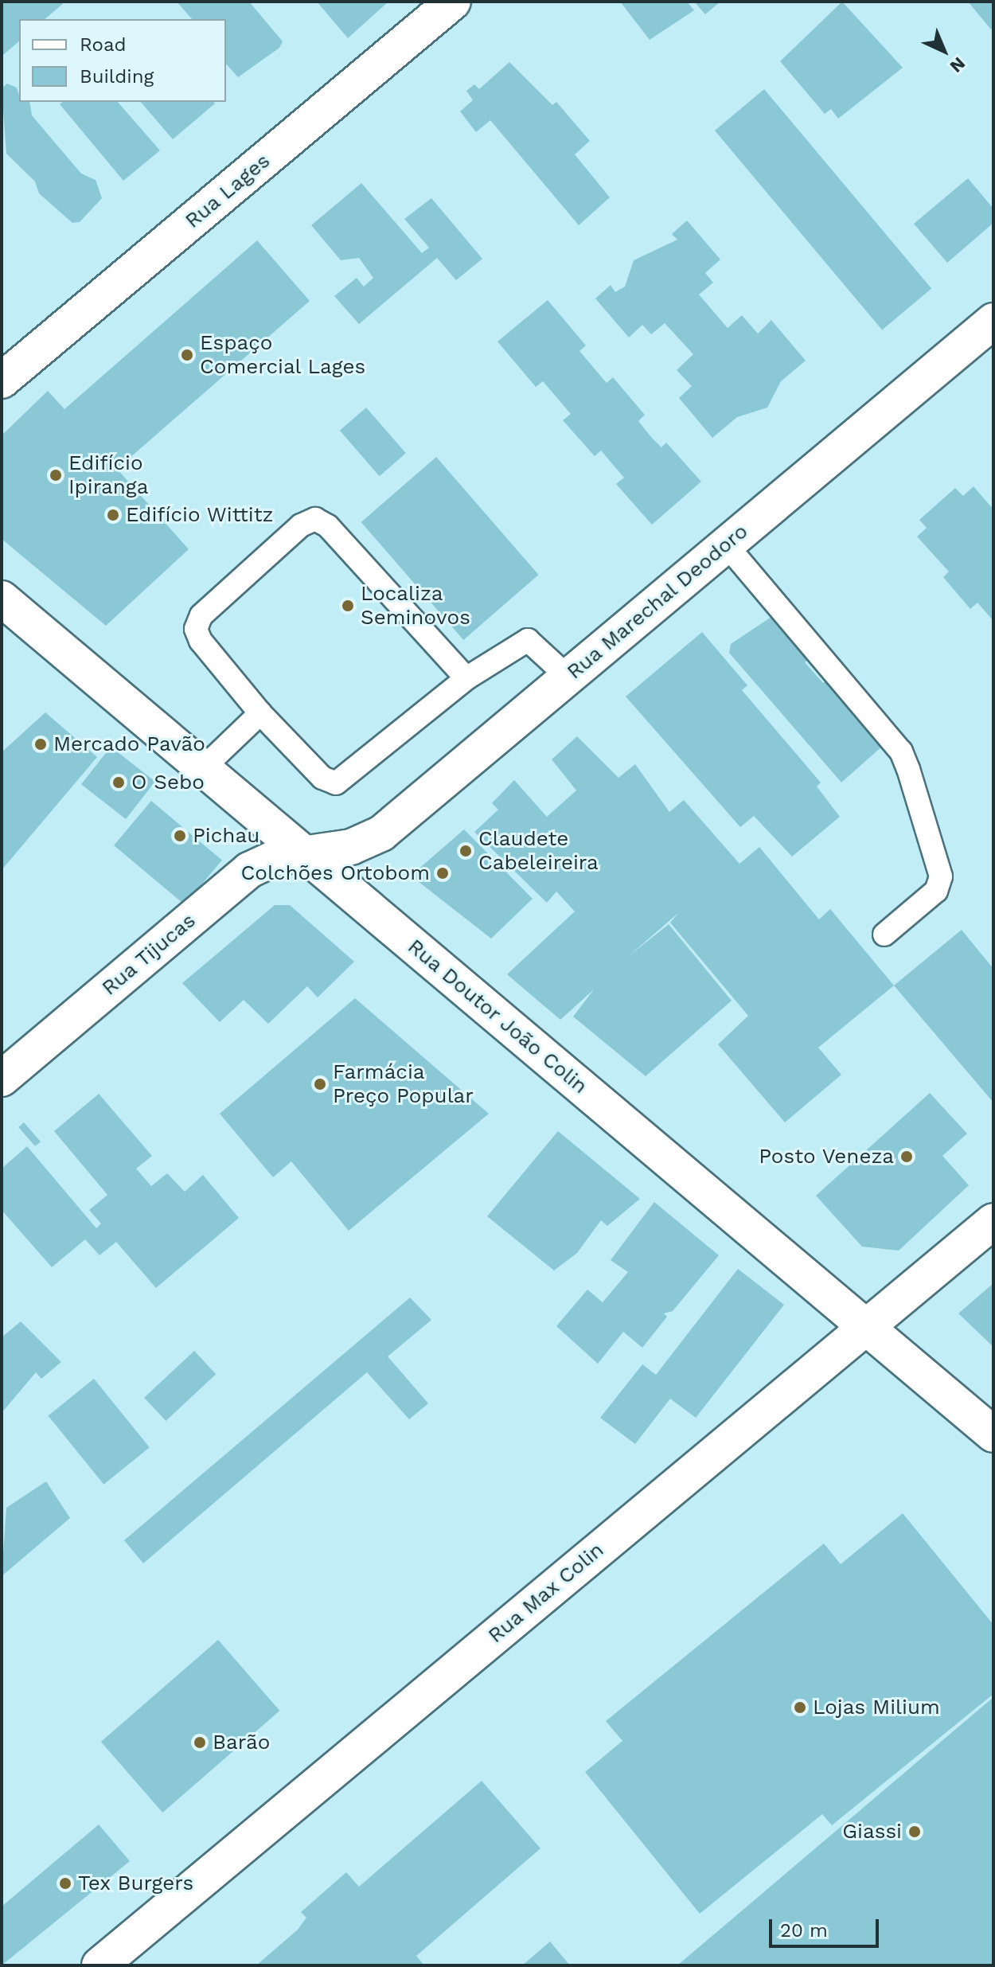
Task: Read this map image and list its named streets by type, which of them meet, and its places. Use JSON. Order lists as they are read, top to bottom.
{
  "streets": {
    "main road": [
      "Rua Lages",
      "Rua Marechal Deodoro",
      "Rua Tijucas",
      "Rua Doutor João Colin",
      "Rua Max Colin"
    ]
  },
  "crossings": [
    ["Rua Marechal Deodoro", "Rua Tijucas"],
    ["Rua Marechal Deodoro", "Rua Doutor João Colin"],
    ["Rua Tijucas", "Rua Doutor João Colin"],
    ["Rua Doutor João Colin", "Rua Max Colin"]
  ],
  "places": [
    "Espaço Comercial Lages",
    "Edifício Ipiranga",
    "Edifício Wittitz",
    "Localiza Seminovos",
    "Mercado Pavão",
    "O Sebo",
    "Pichau",
    "Claudete Cabeleireira",
    "Colchões Ortobom",
    "Farmácia Preço Popular",
    "Posto Veneza",
    "Lojas Milium",
    "Barão",
    "Giassi",
    "Tex Burgers"
  ],
  "legend": ["Road", "Building"],
  "scale_bar": "20 m",
  "north": "bottom right"
}
